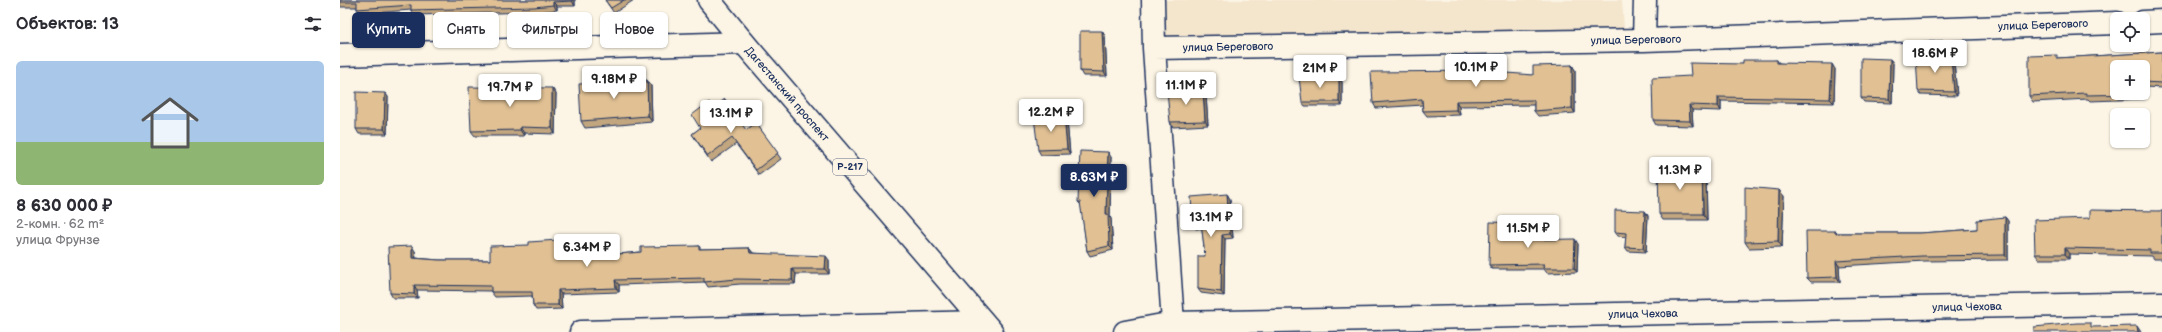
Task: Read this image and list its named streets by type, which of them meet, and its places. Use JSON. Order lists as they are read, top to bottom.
{
  "streets": {
    "main road": [
      "улица Берегового",
      "Дагестанский проспект",
      "Р-217",
      "улица Чехова"
    ]
  },
  "page": {
    "heading": "Объектов: 13",
    "map_buttons": ["+", "−"],
    "chip": [
      "Купить",
      "Снять",
      "Фильтры",
      "Новое"
    ],
    "price": [
      "18.6M ₽",
      "10.1M ₽",
      "21M ₽",
      "9.18M ₽",
      "11.1M ₽",
      "19.7M ₽",
      "12.2M ₽",
      "13.1M ₽",
      "11.3M ₽",
      "8.63M ₽",
      "13.1M ₽",
      "11.5M ₽",
      "6.34M ₽"
    ],
    "list": [
      {
        "name": "8 630 000 ₽",
        "note": "2-комн. · 62 m² · улица Фрунзе"
      }
    ]
  }
}
